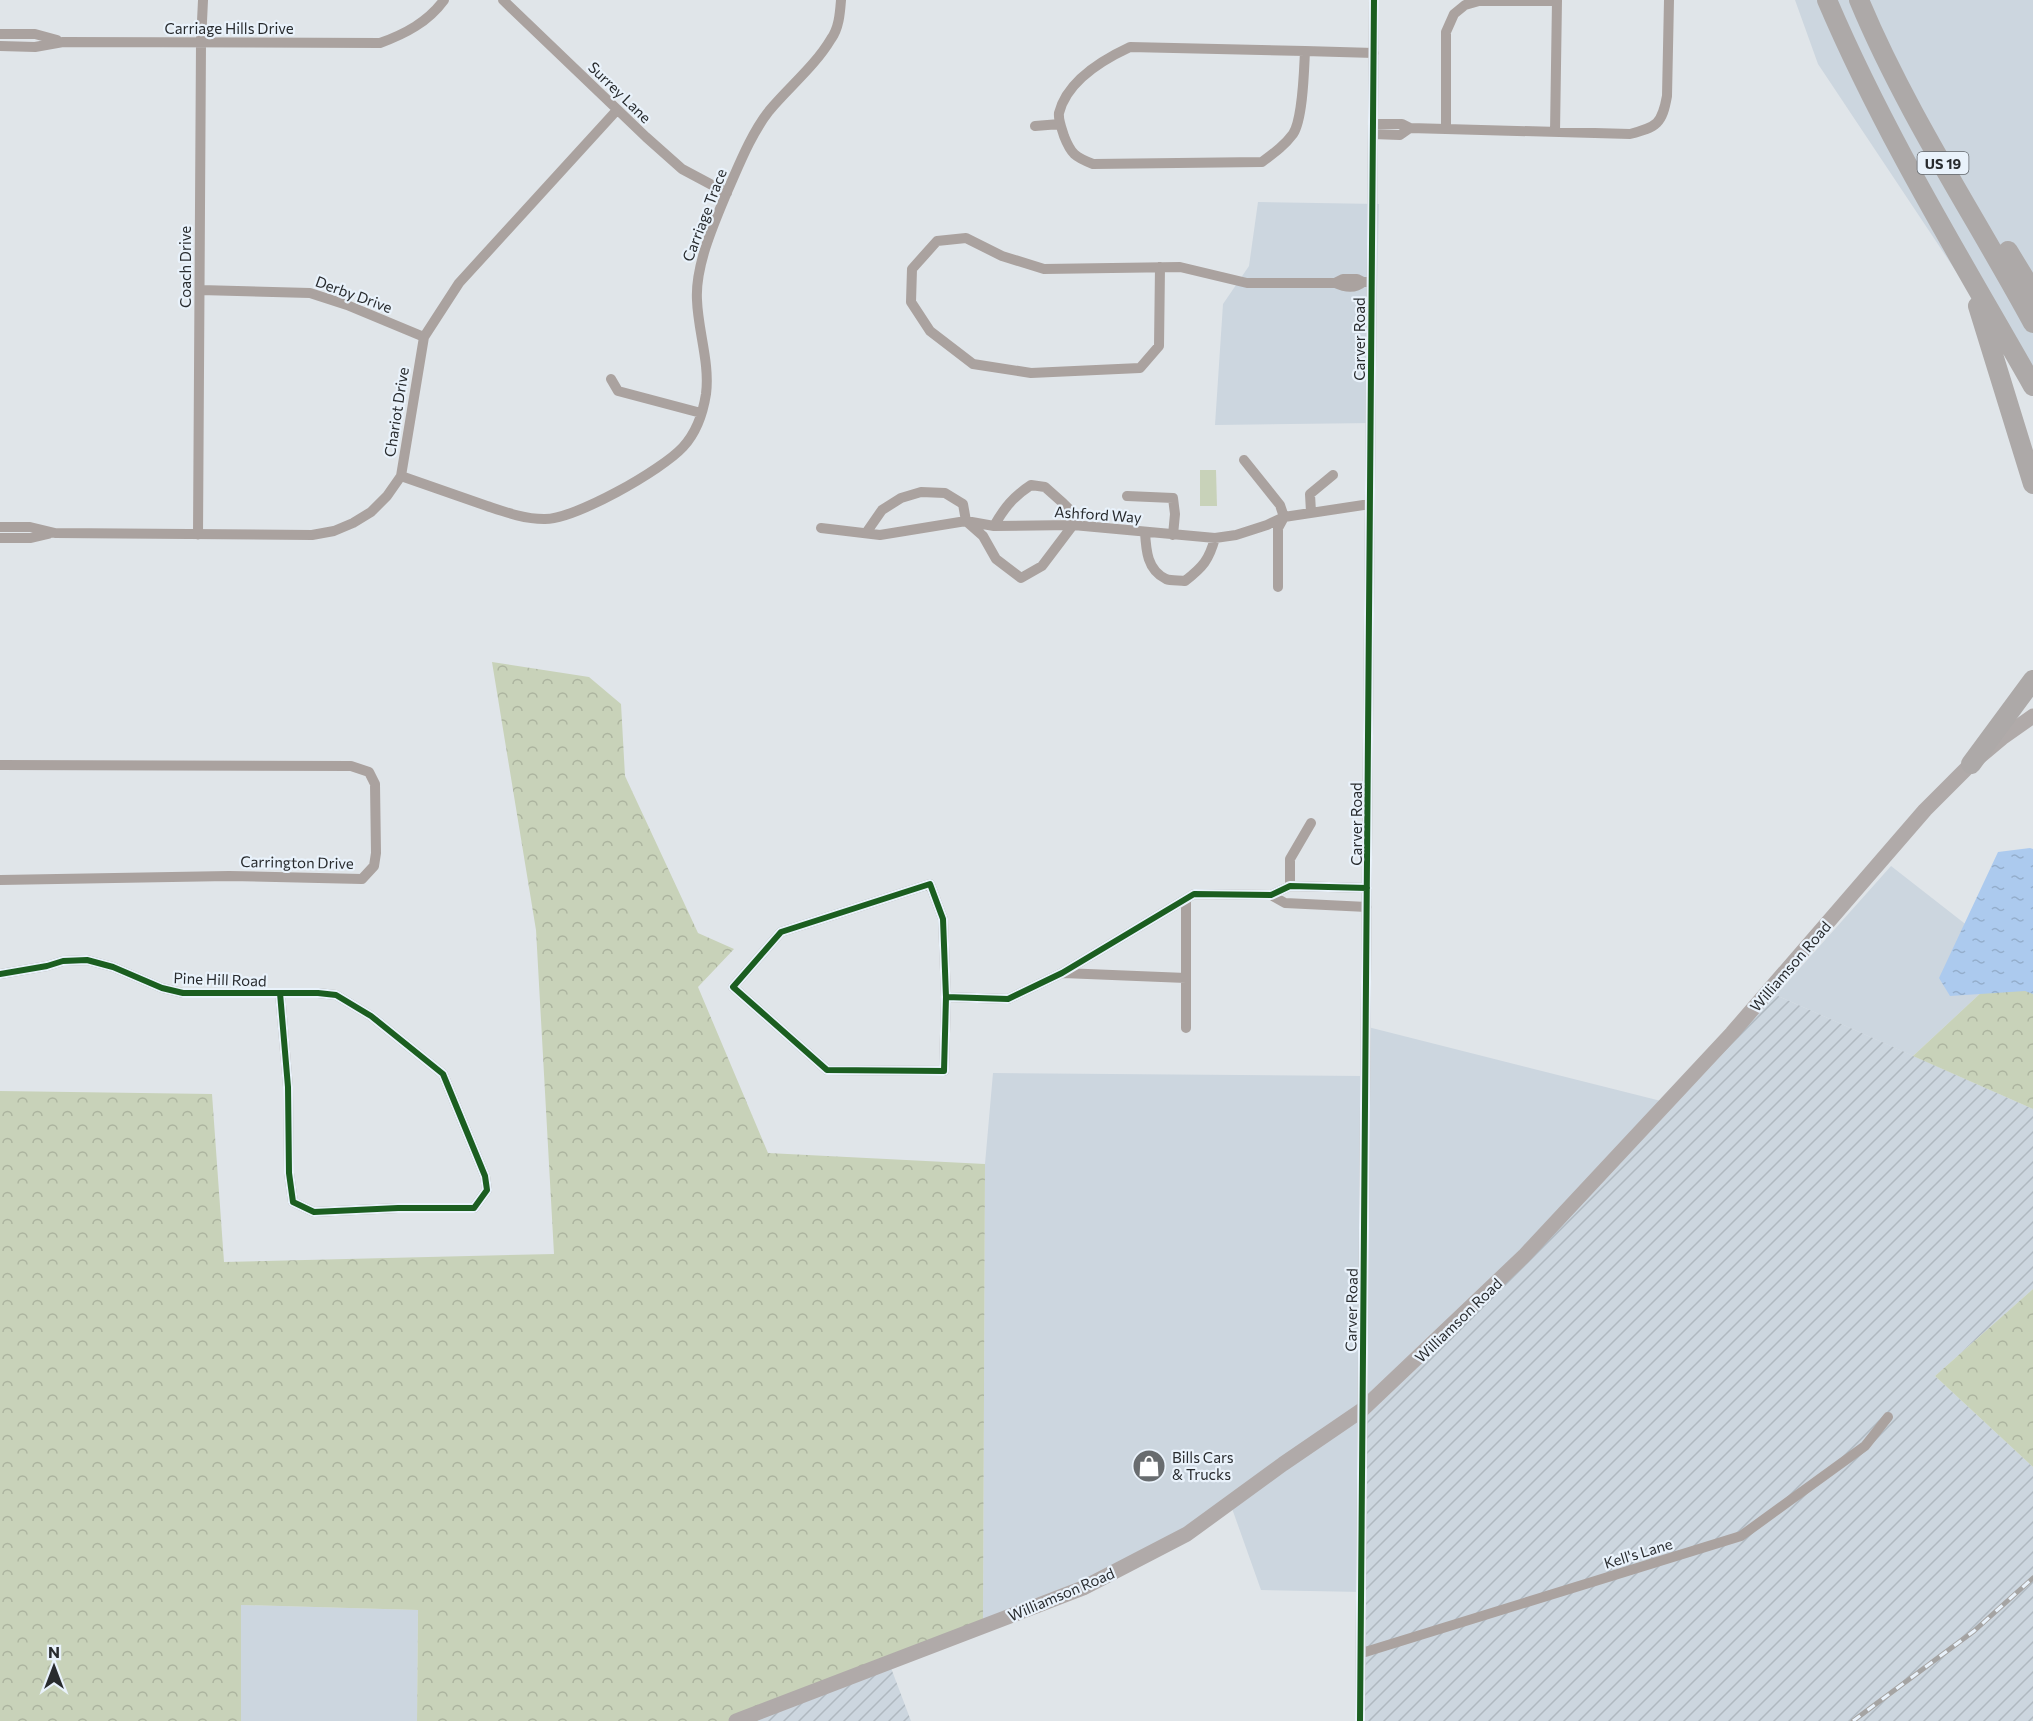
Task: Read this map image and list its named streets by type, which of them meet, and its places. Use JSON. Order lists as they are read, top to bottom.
{
  "streets": {
    "highway": ["US 19"],
    "main road": ["Williamson Road"],
    "street": [
      "Carriage Hills Drive",
      "Surrey Lane",
      "Carriage Trace",
      "Coach Drive",
      "Derby Drive",
      "Carver Road",
      "Chariot Drive",
      "Ashford Way",
      "Carrington Drive",
      "Pine Hill Road",
      "Kell's Lane"
    ]
  },
  "crossings": [
    ["Carriage Hills Drive", "Coach Drive"],
    ["Surrey Lane", "Carriage Trace"],
    ["Surrey Lane", "Chariot Drive"],
    ["Carriage Trace", "Chariot Drive"],
    ["Coach Drive", "Derby Drive"],
    ["Coach Drive", "Chariot Drive"],
    ["Derby Drive", "Chariot Drive"],
    ["Carver Road", "Ashford Way"],
    ["Carver Road", "Williamson Road"],
    ["Carver Road", "Kell's Lane"]
  ],
  "places": {
    "shop": ["Bills Cars & Trucks"]
  },
  "north": "top"
}
